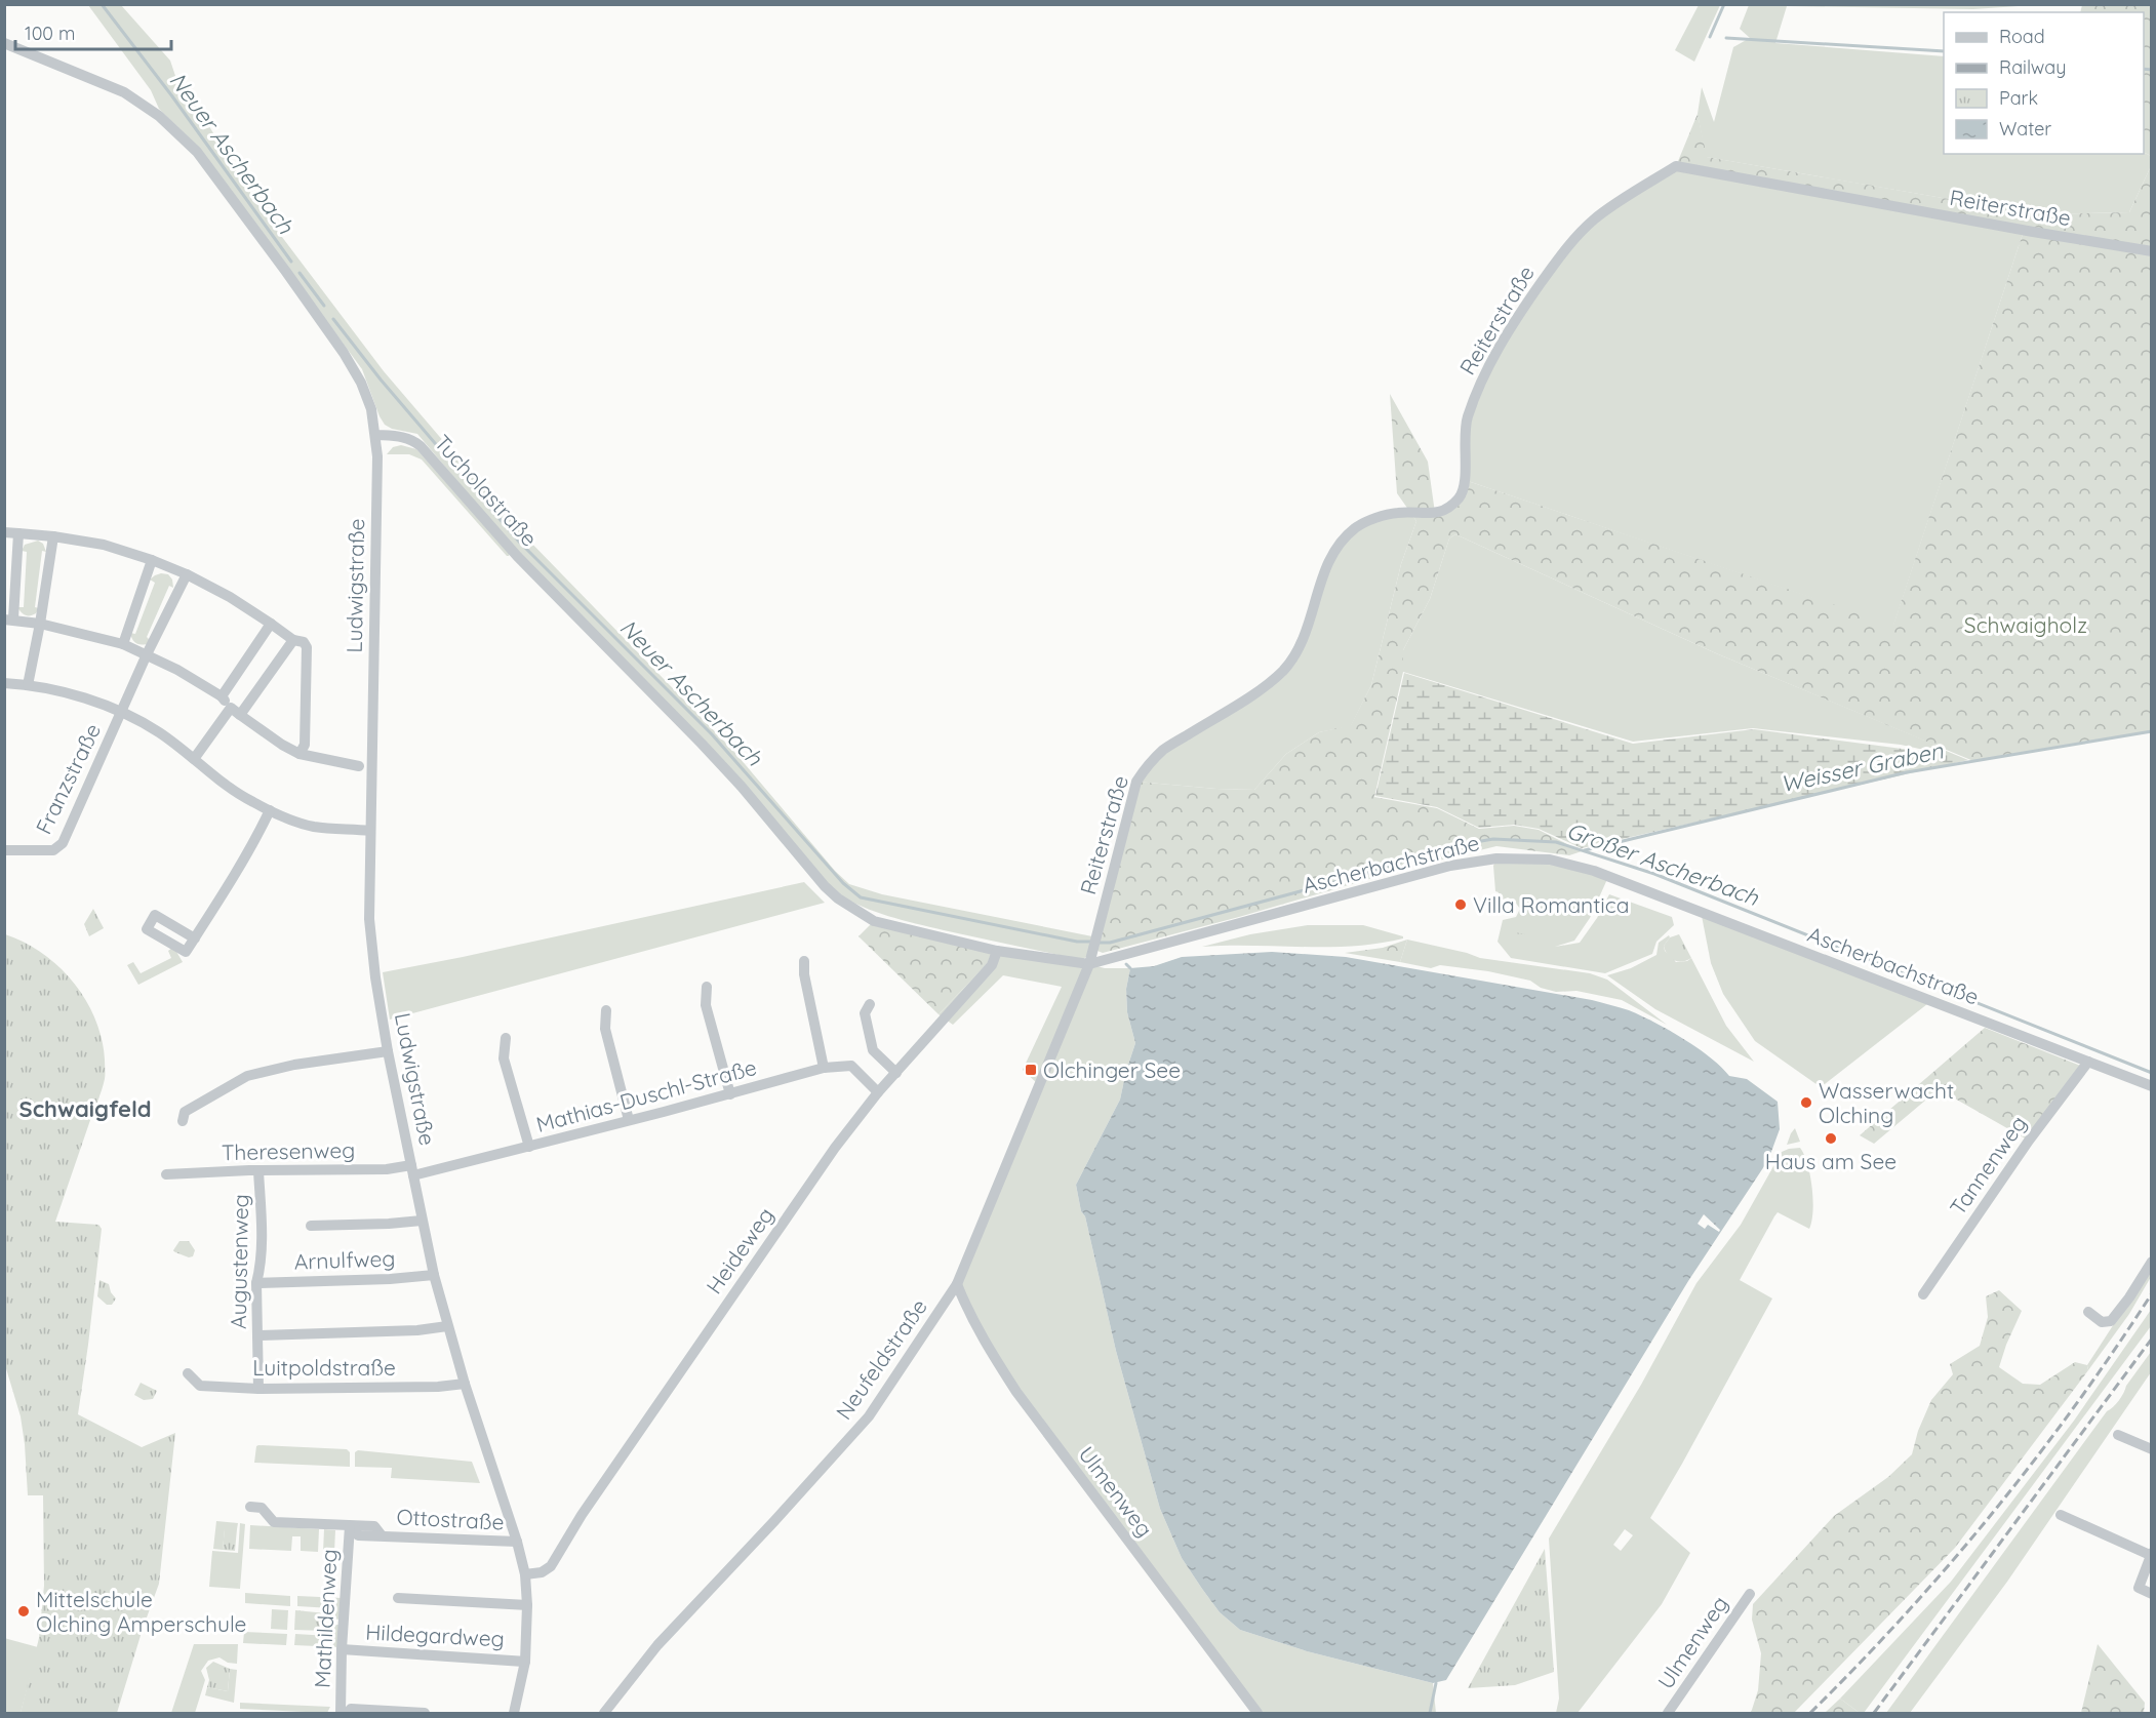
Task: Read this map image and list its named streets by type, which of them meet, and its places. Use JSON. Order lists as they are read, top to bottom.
{
  "streets": {
    "street": [
      "Reiterstraße",
      "Tucholastraße",
      "Ludwigstraße",
      "Franzstraße",
      "Ascherbachstraße",
      "Mathias-Duschl-Straße",
      "Theresenweg",
      "Tannenweg",
      "Heideweg",
      "Arnulfweg",
      "Augustenweg",
      "Neufeldstraße",
      "Luitpoldstraße",
      "Ulmenweg",
      "Ottostraße",
      "Mathildenweg",
      "Hildegardweg"
    ]
  },
  "crossings": [
    ["Reiterstraße", "Ascherbachstraße"],
    ["Reiterstraße", "Neufeldstraße"],
    ["Tucholastraße", "Ludwigstraße"],
    ["Tucholastraße", "Ascherbachstraße"],
    ["Ludwigstraße", "Mathias-Duschl-Straße"],
    ["Ludwigstraße", "Theresenweg"],
    ["Ludwigstraße", "Heideweg"],
    ["Ludwigstraße", "Arnulfweg"],
    ["Ludwigstraße", "Luitpoldstraße"],
    ["Ludwigstraße", "Ottostraße"],
    ["Ludwigstraße", "Hildegardweg"],
    ["Ascherbachstraße", "Tannenweg"],
    ["Ascherbachstraße", "Heideweg"],
    ["Ascherbachstraße", "Neufeldstraße"],
    ["Mathias-Duschl-Straße", "Theresenweg"],
    ["Mathias-Duschl-Straße", "Heideweg"],
    ["Theresenweg", "Augustenweg"],
    ["Arnulfweg", "Augustenweg"],
    ["Augustenweg", "Luitpoldstraße"],
    ["Neufeldstraße", "Ulmenweg"],
    ["Ottostraße", "Mathildenweg"],
    ["Mathildenweg", "Hildegardweg"]
  ],
  "districts": ["Schwaigfeld"],
  "water": ["Neuer Ascherbach", "Weisser Graben", "Großer Ascherbach"],
  "parks": ["Schwaigholz"],
  "places": {
    "other": [
      "Villa Romantica",
      "Wasserwacht Olching",
      "Haus am See",
      "Mittelschule Olching Amperschule"
    ],
    "transit": ["Olchinger See"]
  },
  "legend": [
    "Road",
    "Railway",
    "Park",
    "Water"
  ],
  "scale_bar": "100 m"
}
